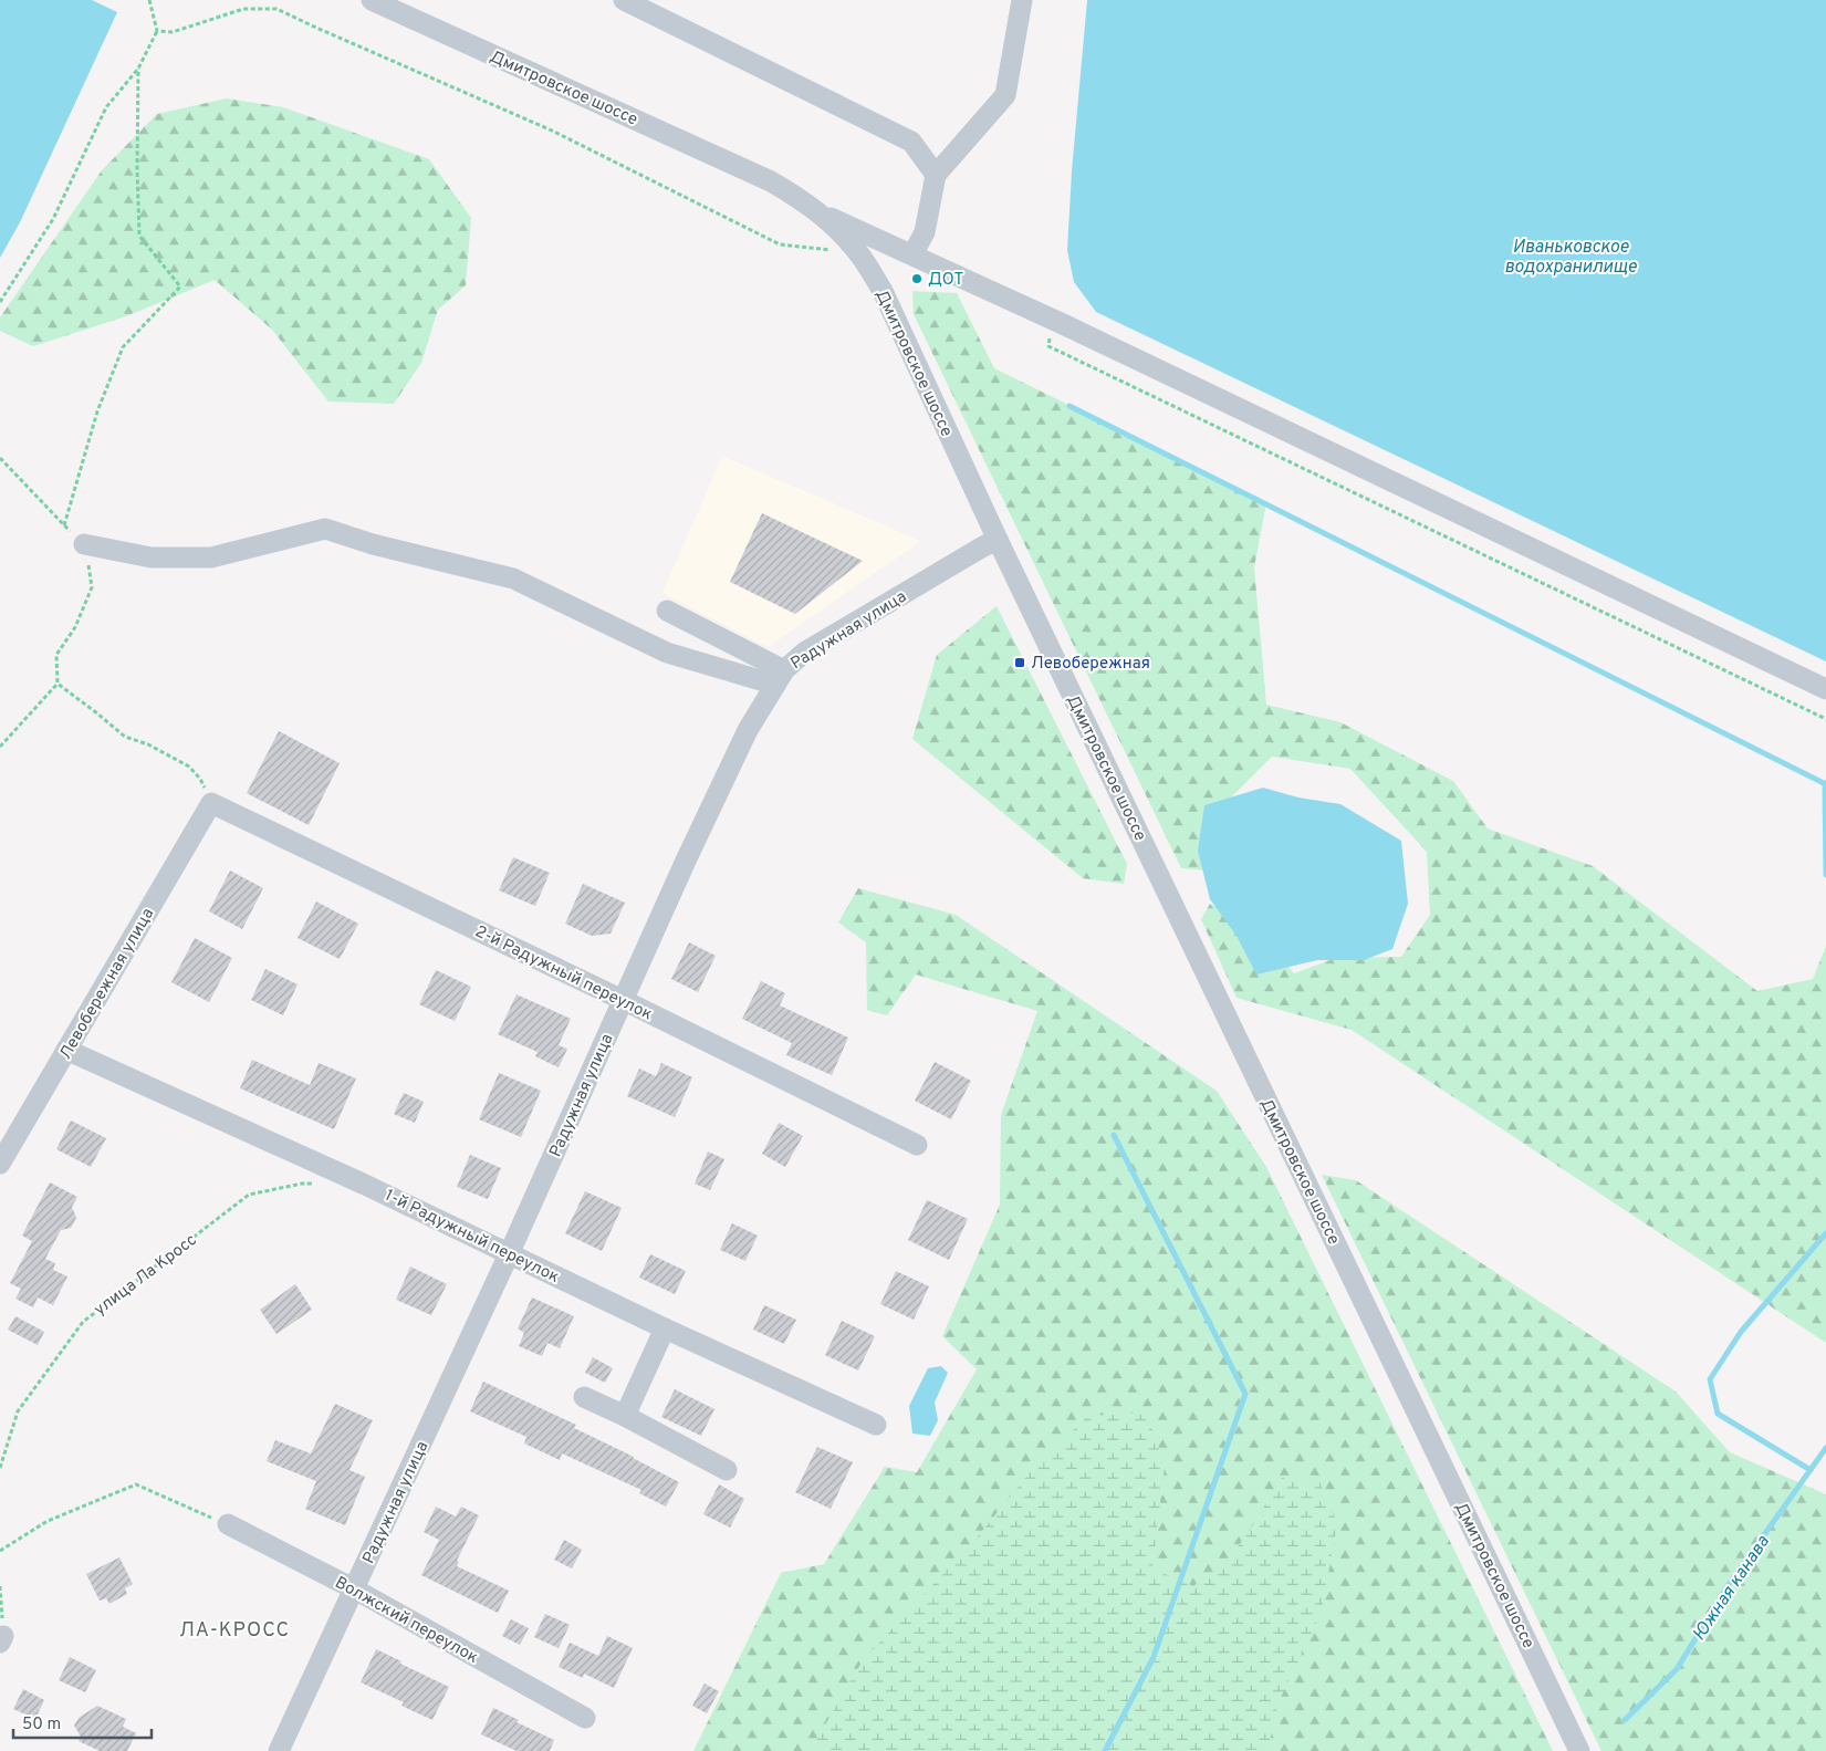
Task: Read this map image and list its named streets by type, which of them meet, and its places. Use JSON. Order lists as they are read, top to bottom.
{
  "streets": {
    "street": [
      "Дмитровское шоссе",
      "Радужная улица",
      "2-й Радужный переулок",
      "Левобережная улица",
      "1-й Радужный переулок",
      "Волжский переулок"
    ],
    "path": ["улица Ла Кросс"]
  },
  "crossings": [
    ["Дмитровское шоссе", "Радужная улица"],
    ["Радужная улица", "2-й Радужный переулок"],
    ["Радужная улица", "1-й Радужный переулок"],
    ["Радужная улица", "Волжский переулок"],
    ["2-й Радужный переулок", "Левобережная улица"],
    ["Левобережная улица", "1-й Радужный переулок"]
  ],
  "districts": ["ЛА-КРОСС"],
  "water": ["Иваньковское водохранилище", "Южная канава"],
  "places": {
    "other": ["ДОТ"],
    "transit": ["Левобережная"]
  },
  "scale_bar": "50 m"
}
